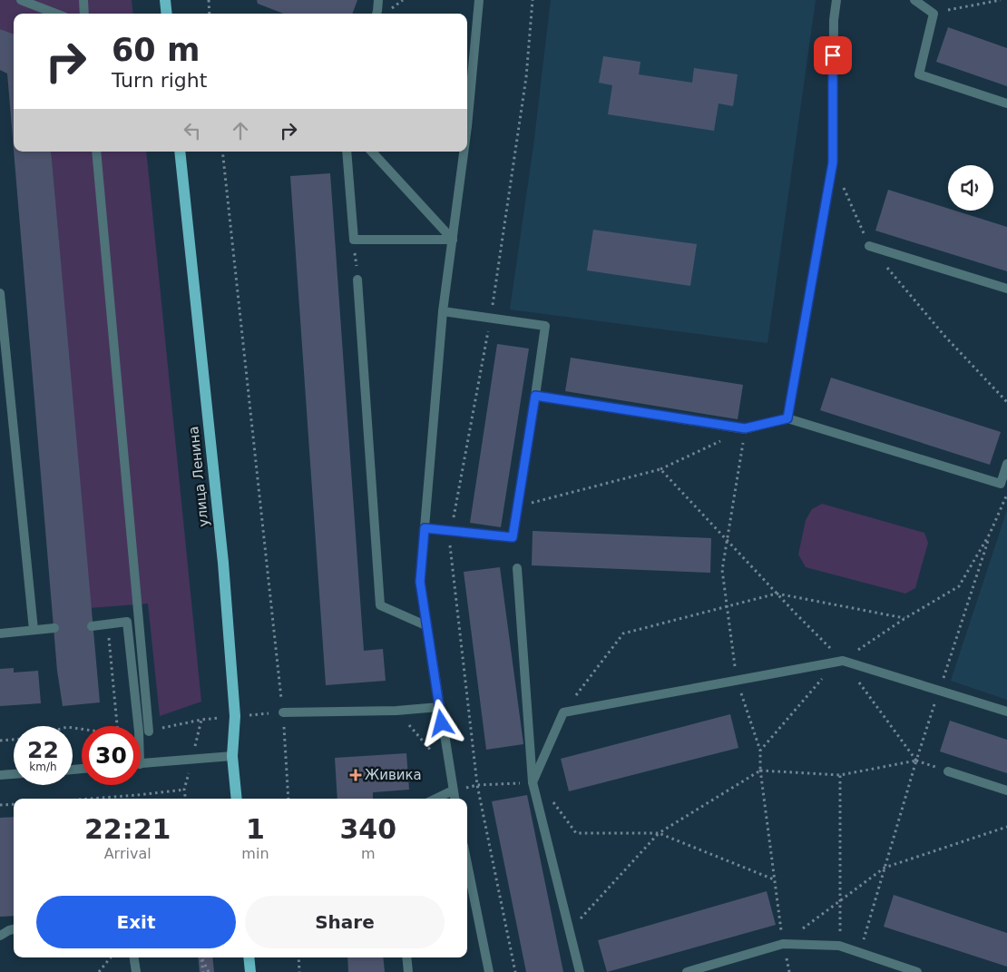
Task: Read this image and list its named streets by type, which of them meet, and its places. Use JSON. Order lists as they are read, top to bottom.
{
  "streets": {
    "main road": ["улица Ленина"]
  },
  "places": {
    "health": ["Живика"]
  },
  "page": {
    "turn": ["60 m", "Turn right"],
    "speed": "22 km/h",
    "limit": "30",
    "eta": [
      "22:21",
      "Arrival",
      "1",
      "min",
      "340",
      "m"
    ],
    "buttons": ["Exit", "Share"]
  }
}
